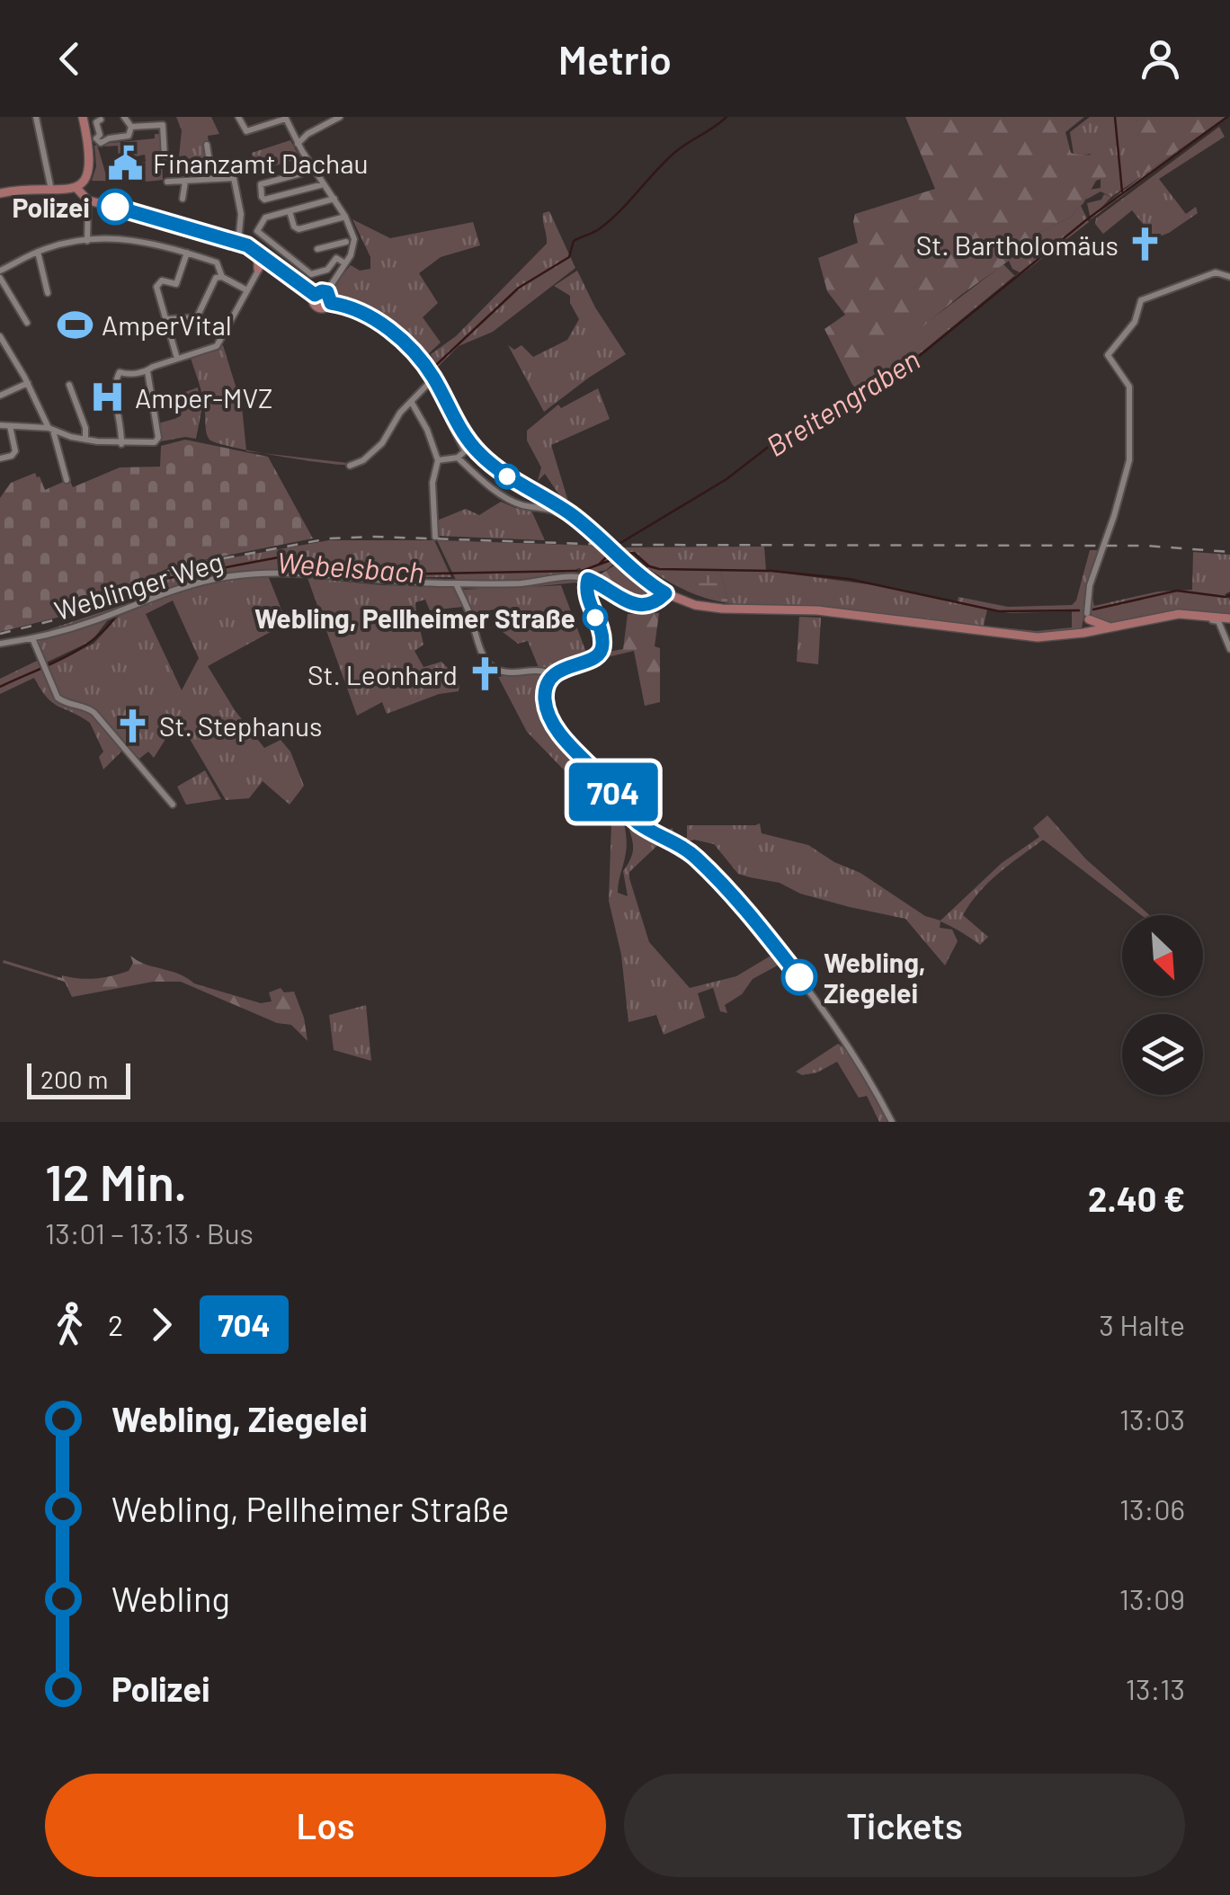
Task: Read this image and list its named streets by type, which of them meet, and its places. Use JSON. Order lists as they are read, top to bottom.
{
  "streets": {
    "street": ["Weblinger Weg"]
  },
  "water": ["Breitengraben", "Webelsbach"],
  "places": {
    "public building": ["Finanzamt Dachau"],
    "other": ["Polizei", "Webling, Pellheimer Straße", "Webling, Ziegelei"],
    "church": ["St. Bartholomäus", "St. Leonhard", "St. Stephanus"],
    "sports": ["AmperVital"],
    "hospital": ["Amper-MVZ"]
  },
  "lines": ["bus line 704"],
  "scale_bar": "200 m",
  "north": "bottom right",
  "page": {
    "header": "Metrio",
    "on_map": "704",
    "scale": "200 m",
    "heading": ["12 Min.", "13:01 – 13:13 · Bus", "2.40 €"],
    "legs": ["2", "704", "3 Halte"],
    "list": [
      {
        "name": "Webling, Ziegelei",
        "value": "13:03"
      },
      {
        "name": "Webling, Pellheimer Straße",
        "value": "13:06"
      },
      {
        "name": "Webling",
        "value": "13:09"
      },
      {
        "name": "Polizei",
        "value": "13:13"
      }
    ],
    "buttons": ["Los", "Tickets"]
  }
}
